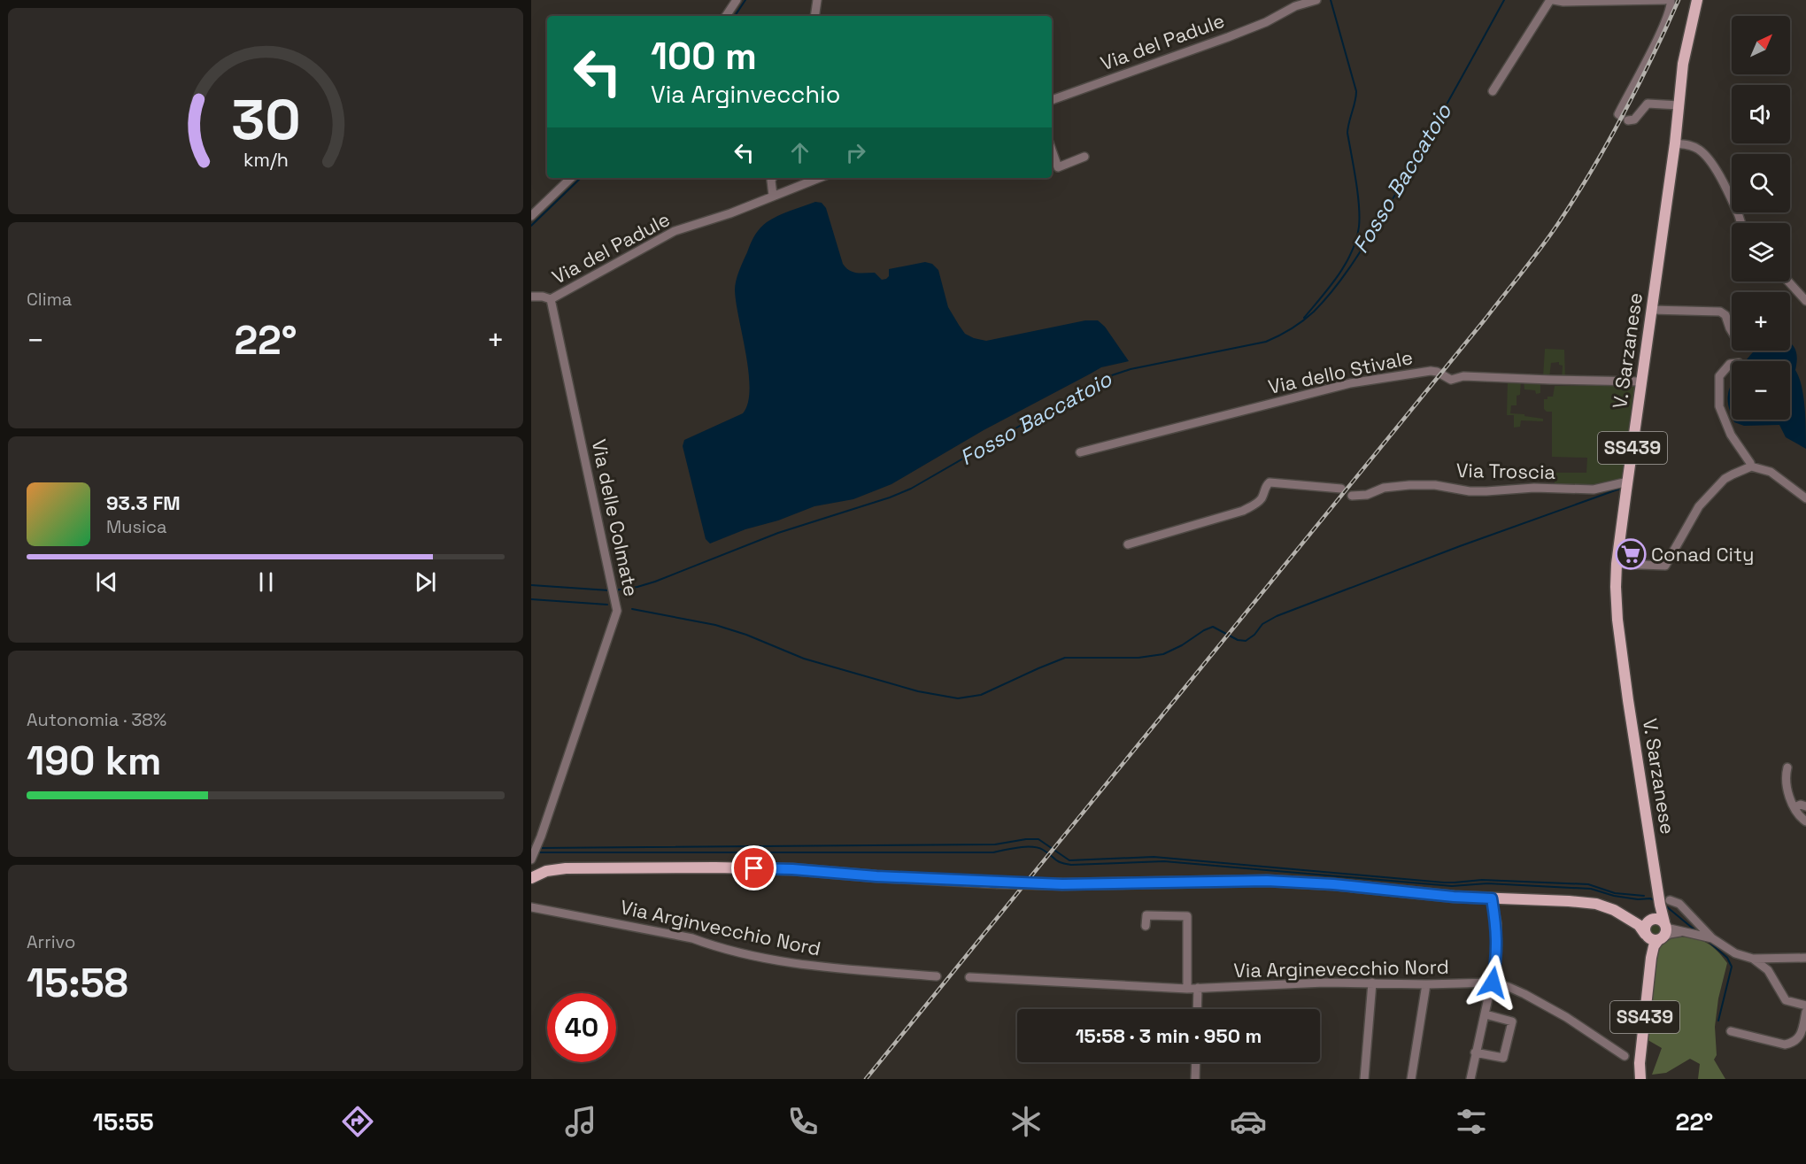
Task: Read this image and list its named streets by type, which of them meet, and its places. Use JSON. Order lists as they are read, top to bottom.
{
  "streets": {
    "main road": ["V. Sarzanese", "SS439"],
    "street": [
      "Via del Padule",
      "Via dello Stivale",
      "Via Troscia",
      "Via delle Colmate",
      "Via Arginvecchio Nord",
      "Via Arginevecchio Nord"
    ]
  },
  "crossings": [
    ["Via del Padule", "Via delle Colmate"],
    ["V. Sarzanese", "Via dello Stivale"],
    ["V. Sarzanese", "SS439"],
    ["V. Sarzanese", "Via Troscia"]
  ],
  "water": ["Fosso Baccatoio"],
  "places": {
    "supermarket": ["Conad City"]
  },
  "north": "top right",
  "page": {
    "map_buttons": ["+", "−"],
    "turn": ["100 m", "Via Arginvecchio"],
    "tile": [
      "Clima",
      ["Autonomia · 38%", "190 km"],
      ["Arrivo", "15:58"]
    ],
    "heat": ["−", "22°", "+"],
    "song": ["93.3 FM", "Musica"],
    "limit": "40",
    "trip": "15:58 · 3 min · 950 m",
    "tabs": ["15:55", "22°"],
    "gauge": ["30", "km/h"]
  }
}
